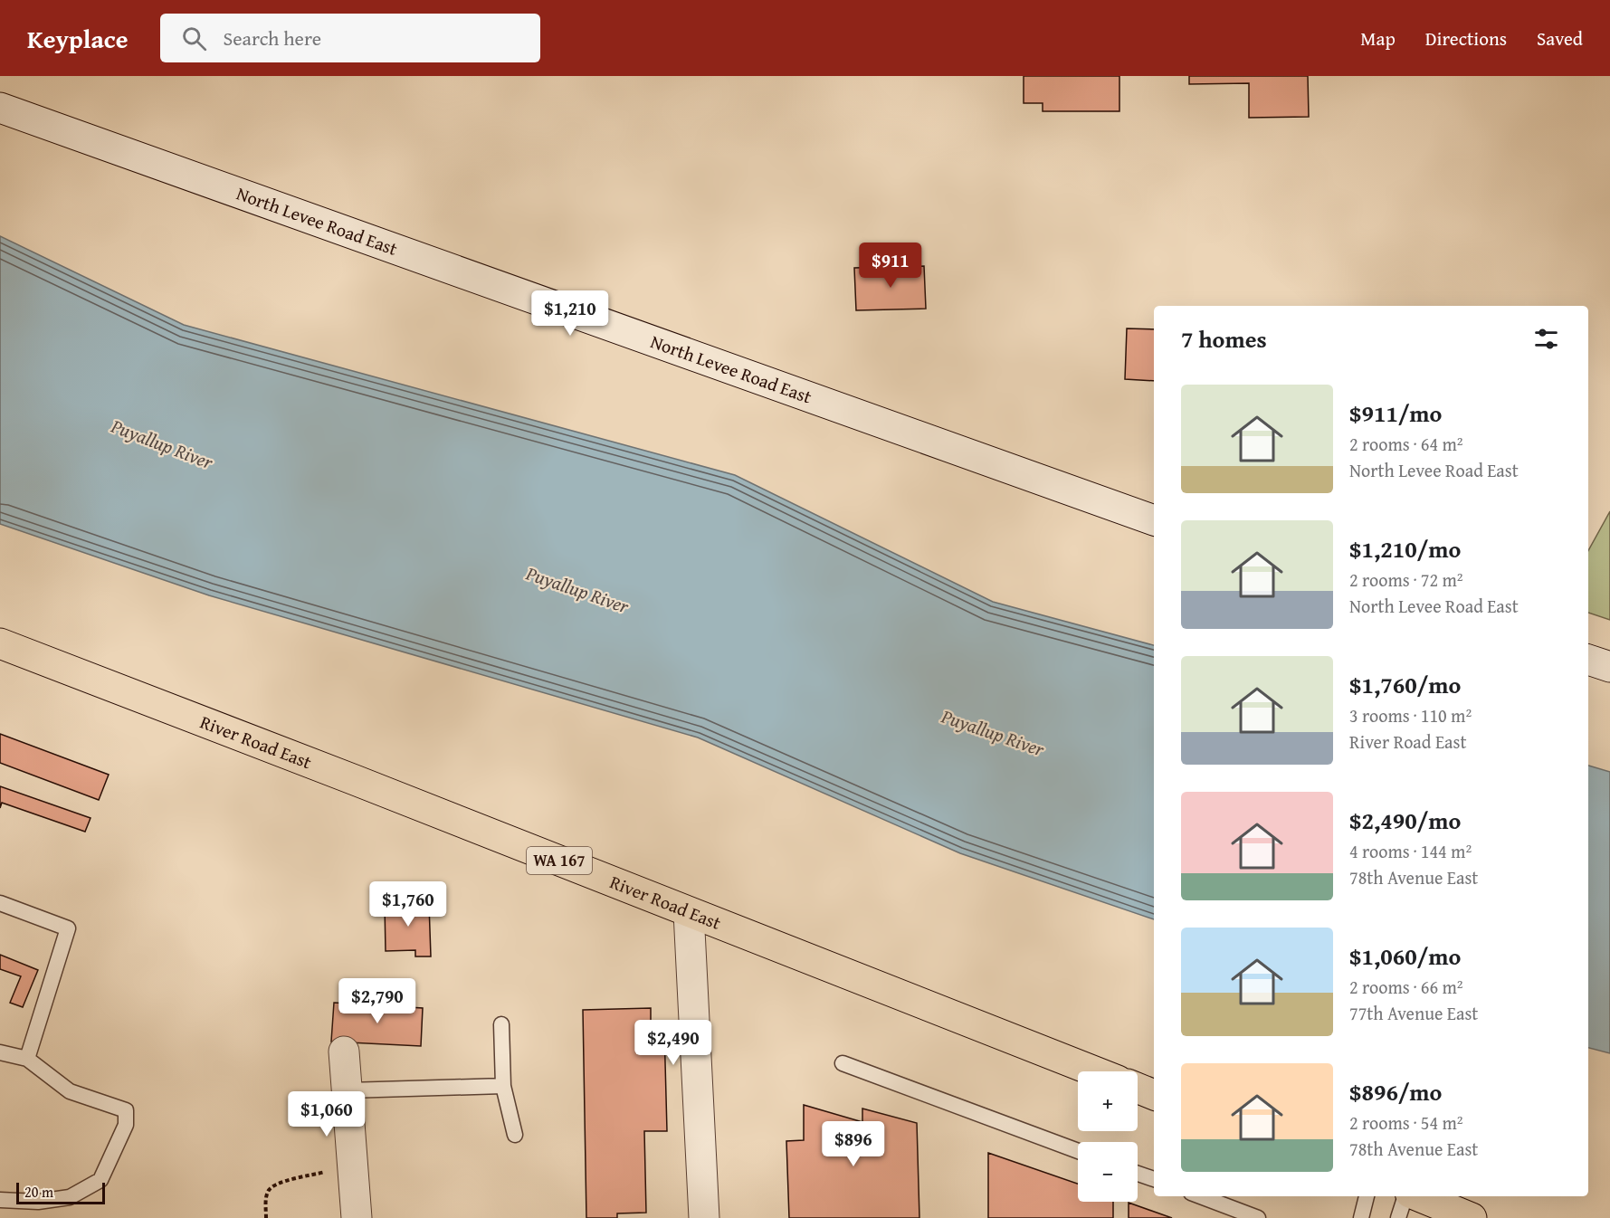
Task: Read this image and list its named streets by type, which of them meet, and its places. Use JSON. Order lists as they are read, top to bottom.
{
  "streets": {
    "main road": ["River Road East", "WA 167"],
    "street": ["North Levee Road East"]
  },
  "water": ["Puyallup River"],
  "scale_bar": "20 m",
  "page": {
    "header": "Keyplace",
    "search": "Search here",
    "nav": ["Map", "Directions", "Saved"],
    "price": [
      "$911",
      "$1,210",
      "$1,760",
      "$2,790",
      "$2,490",
      "$1,060",
      "$896"
    ],
    "heading": "7 homes",
    "list": [
      {
        "name": "$911/mo",
        "note": "2 rooms · 64 m² · North Levee Road East"
      },
      {
        "name": "$1,210/mo",
        "note": "2 rooms · 72 m² · North Levee Road East"
      },
      {
        "name": "$1,760/mo",
        "note": "3 rooms · 110 m² · River Road East"
      },
      {
        "name": "$2,490/mo",
        "note": "4 rooms · 144 m² · 78th Avenue East"
      },
      {
        "name": "$1,060/mo",
        "note": "2 rooms · 66 m² · 77th Avenue East"
      },
      {
        "name": "$896/mo",
        "note": "2 rooms · 54 m² · 78th Avenue East"
      }
    ],
    "map_buttons": ["+", "−"],
    "scale": "20 m"
  }
}
